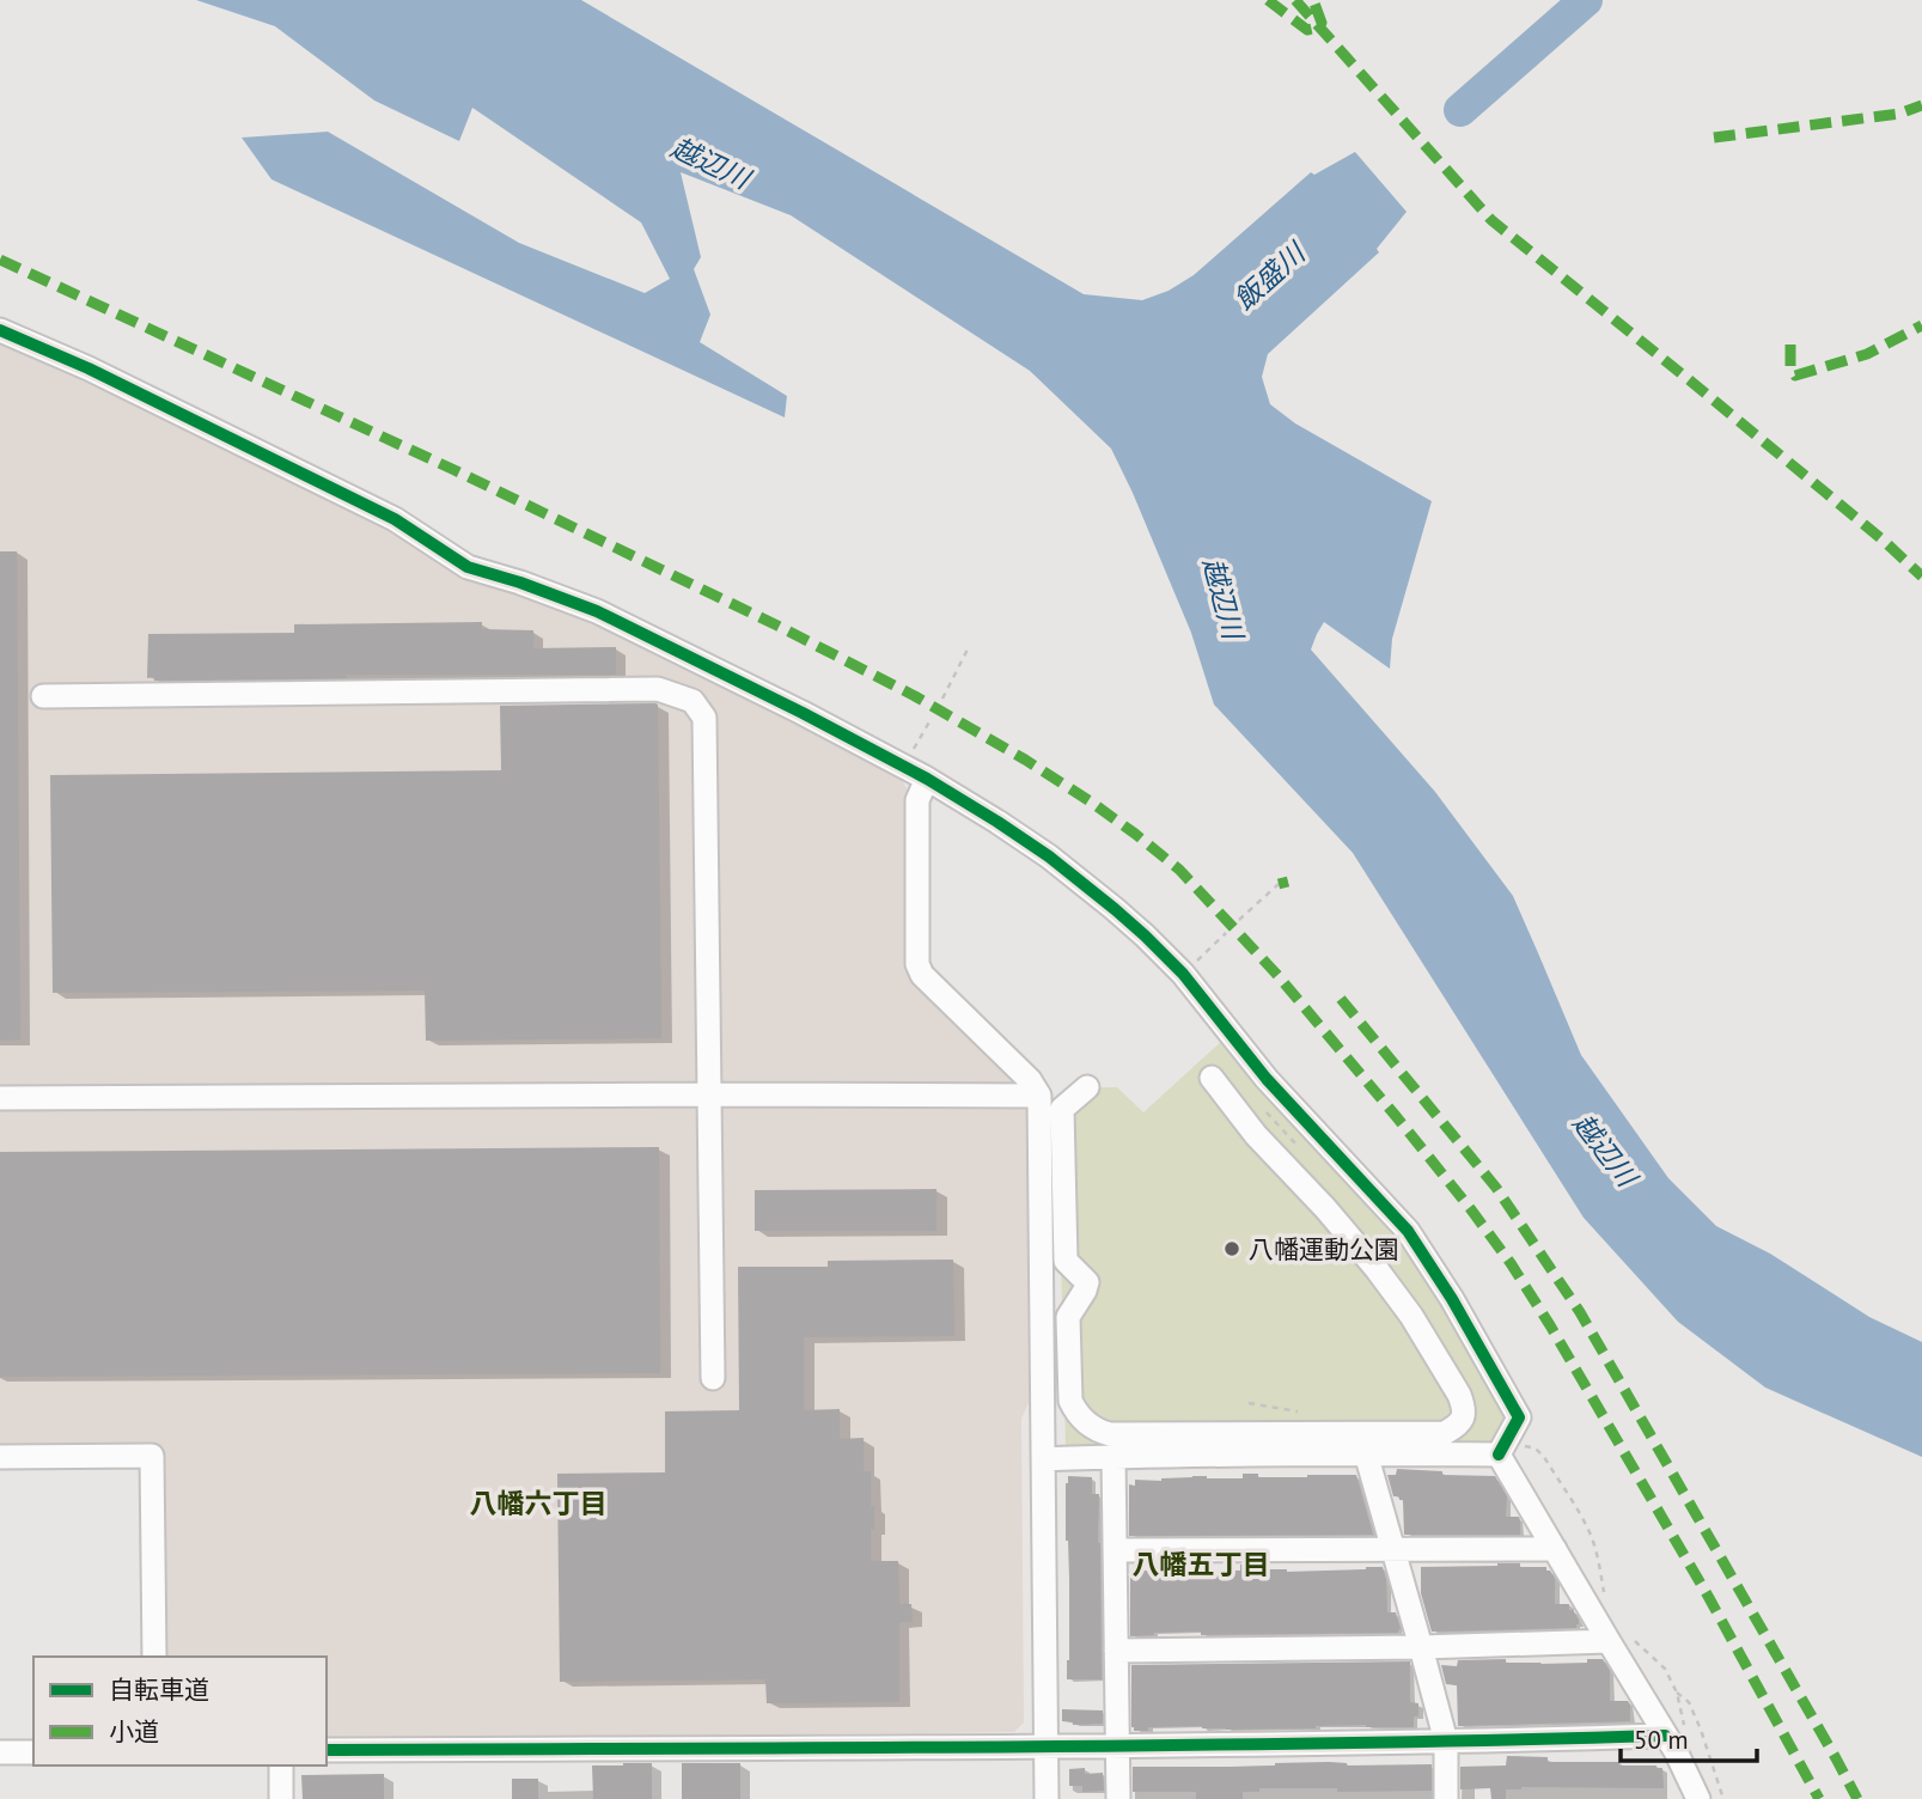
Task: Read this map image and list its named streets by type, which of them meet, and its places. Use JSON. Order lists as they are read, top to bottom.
{
  "districts": ["八幡六丁目", "八幡五丁目"],
  "water": ["越辺川", "飯盛川"],
  "places": ["八幡運動公園"],
  "legend": ["自転車道", "小道"],
  "scale_bar": "50 m"
}
